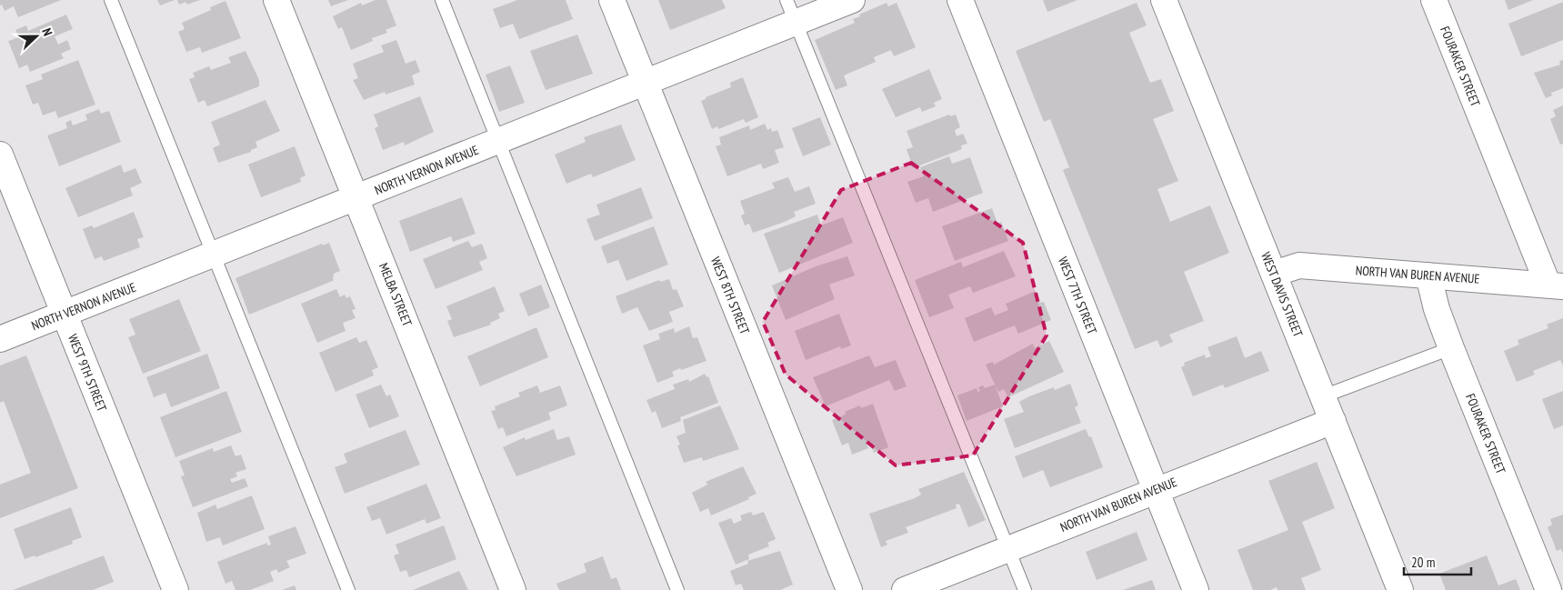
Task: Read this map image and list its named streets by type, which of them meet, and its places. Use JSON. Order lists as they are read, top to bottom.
{
  "streets": {
    "street": [
      "FOURAKER STREET",
      "NORTH VERNON AVENUE",
      "NORTH VAN BUREN AVENUE",
      "MELBA STREET",
      "WEST DAVIS STREET",
      "WEST 8TH STREET",
      "WEST 7TH STREET",
      "WEST 9TH STREET"
    ]
  },
  "crossings": [
    ["FOURAKER STREET", "NORTH VAN BUREN AVENUE"],
    ["NORTH VERNON AVENUE", "MELBA STREET"],
    ["NORTH VERNON AVENUE", "WEST 8TH STREET"],
    ["NORTH VERNON AVENUE", "WEST 9TH STREET"],
    ["NORTH VAN BUREN AVENUE", "WEST DAVIS STREET"],
    ["NORTH VAN BUREN AVENUE", "WEST 7TH STREET"]
  ],
  "scale_bar": "20 m",
  "north": "right"
}
